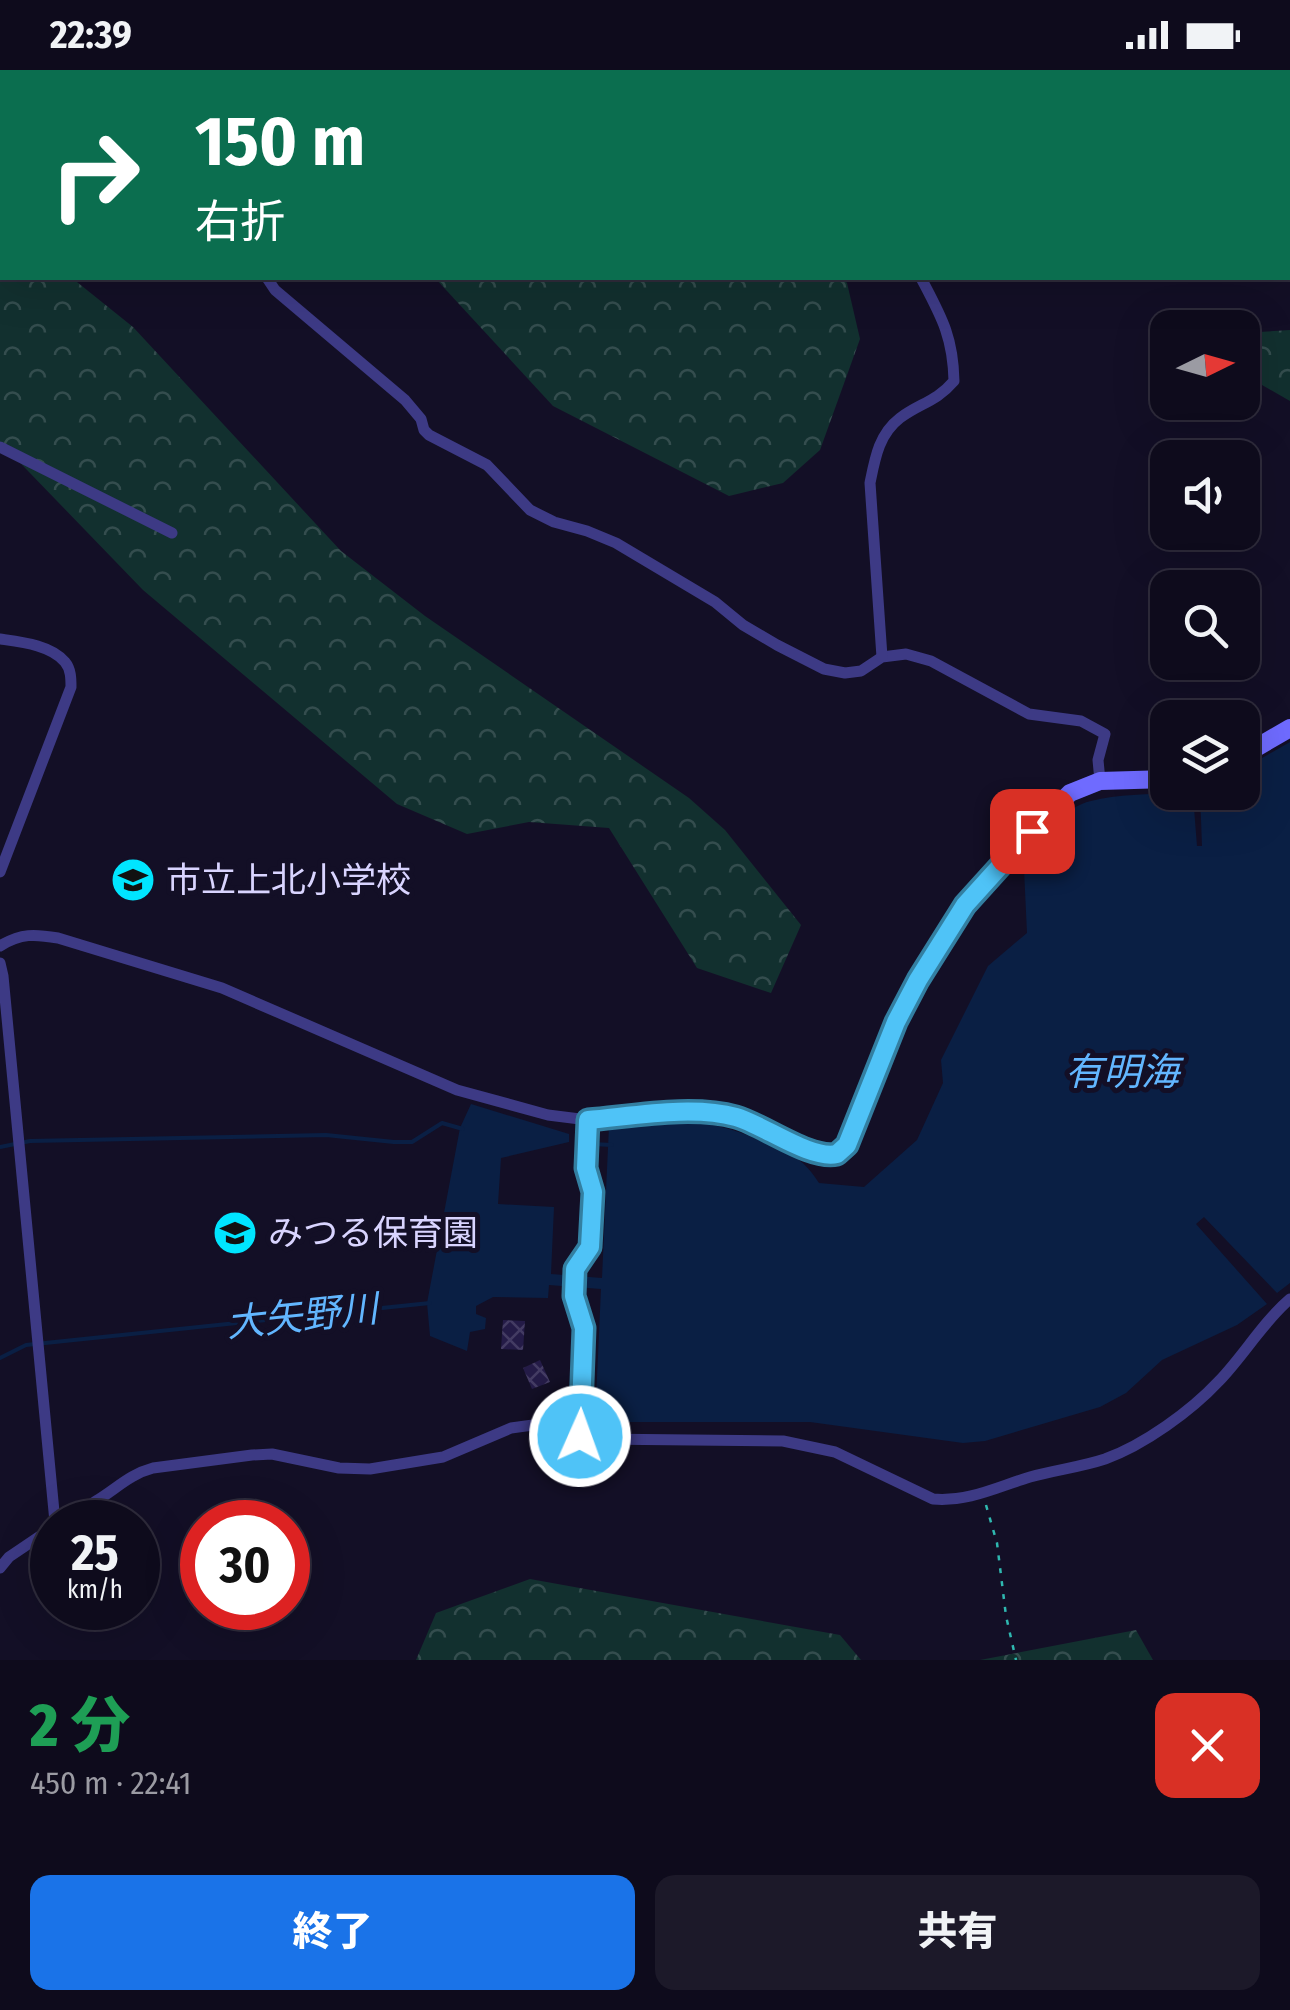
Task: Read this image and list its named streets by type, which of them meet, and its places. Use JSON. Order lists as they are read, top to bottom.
{
  "water": ["有明海", "大矢野川"],
  "places": {
    "school or university": ["市立上北小学校", "みつる保育園"]
  },
  "north": "right",
  "page": {
    "status": "22:39",
    "turn": ["150 m", "右折"],
    "speed": "25 km/h",
    "limit": "30",
    "heading": ["2 分", "450 m · 22:41"],
    "buttons": ["終了", "共有"]
  }
}
